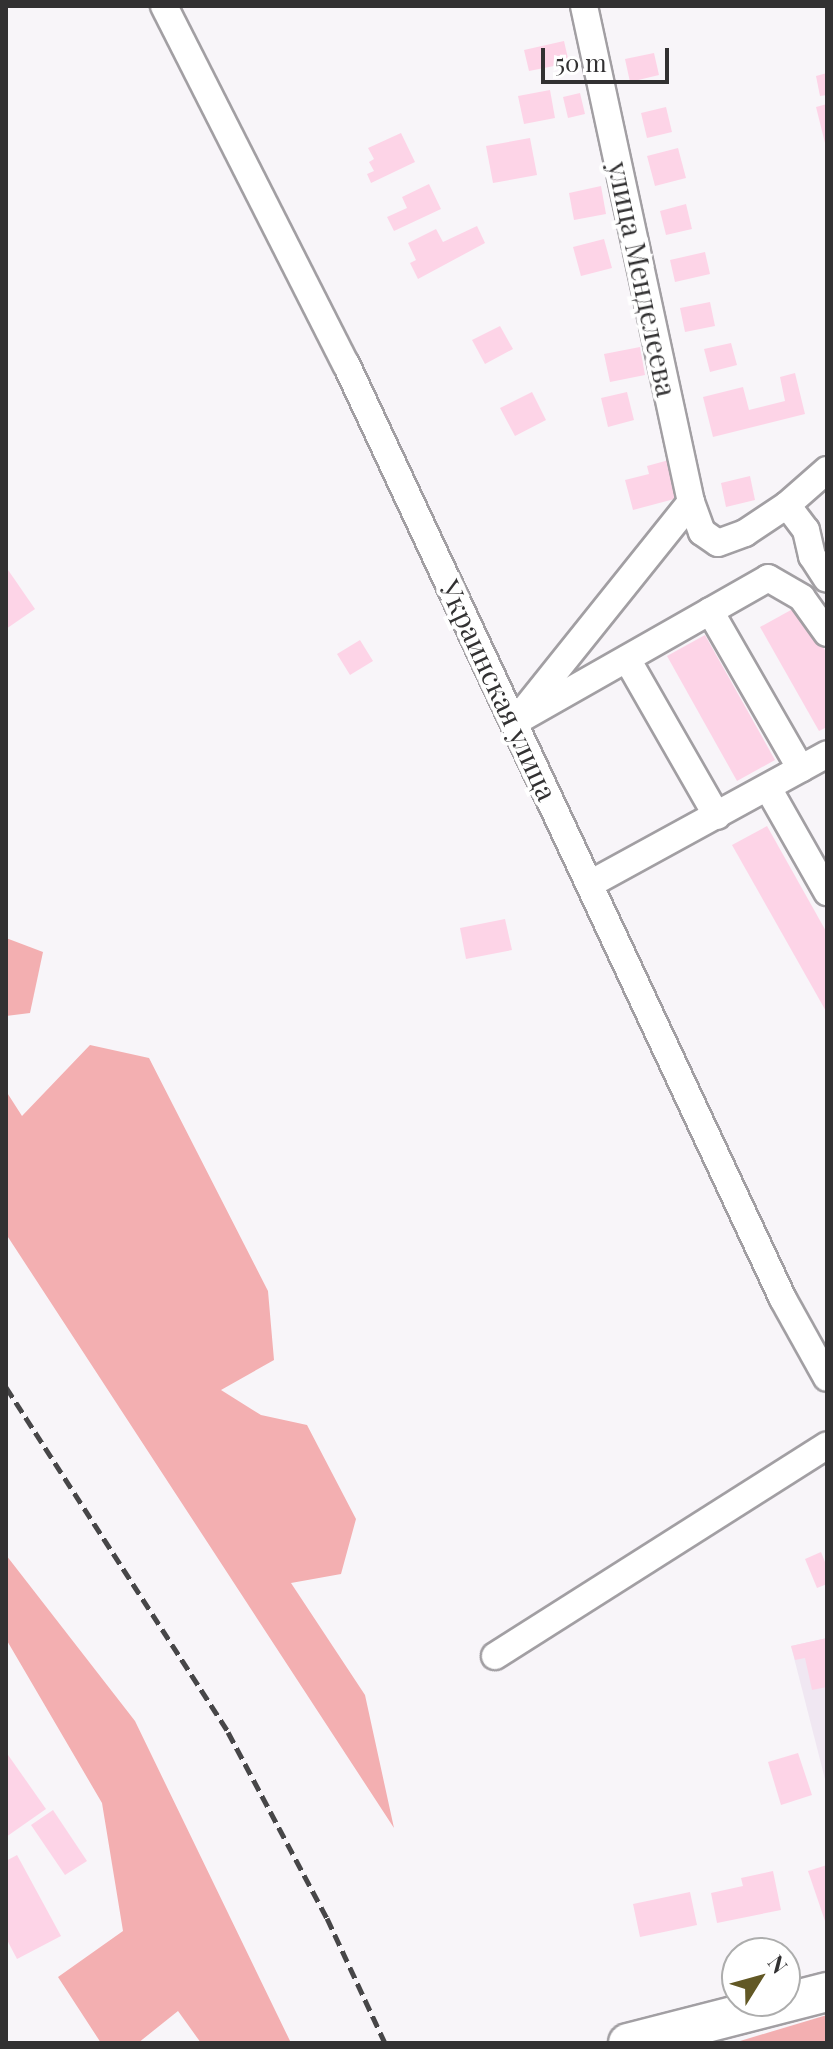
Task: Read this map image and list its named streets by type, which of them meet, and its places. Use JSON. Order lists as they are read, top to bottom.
{
  "streets": {
    "street": ["улица Менделеева", "Украинская улица"]
  },
  "scale_bar": "50 m",
  "north": "top right"
}
